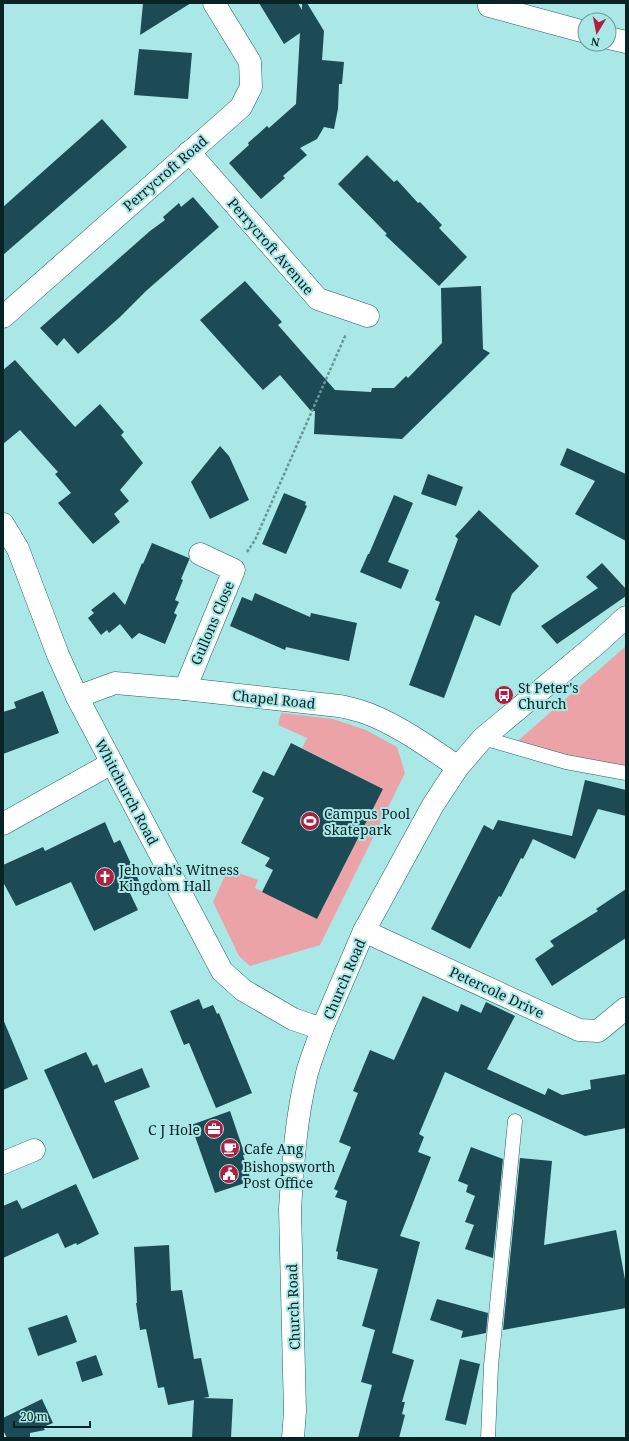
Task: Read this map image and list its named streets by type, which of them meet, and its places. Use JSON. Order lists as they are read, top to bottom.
{
  "streets": {
    "street": [
      "Perrycroft Road",
      "Perrycroft Avenue",
      "Gullons Close",
      "Chapel Road",
      "Whitchurch Road",
      "Church Road",
      "Petercole Drive"
    ]
  },
  "crossings": [
    ["Perrycroft Road", "Perrycroft Avenue"],
    ["Gullons Close", "Chapel Road"],
    ["Chapel Road", "Whitchurch Road"],
    ["Chapel Road", "Church Road"],
    ["Whitchurch Road", "Church Road"],
    ["Church Road", "Petercole Drive"]
  ],
  "places": {
    "bus stop": ["St Peter's Church"],
    "sports": ["Campus Pool Skatepark"],
    "church": ["Jehovah's Witness Kingdom Hall"],
    "office": ["C J Hole"],
    "cafe": ["Cafe Ang"],
    "public building": ["Bishopsworth Post Office"]
  },
  "scale_bar": "20 m",
  "north": "bottom"
}
